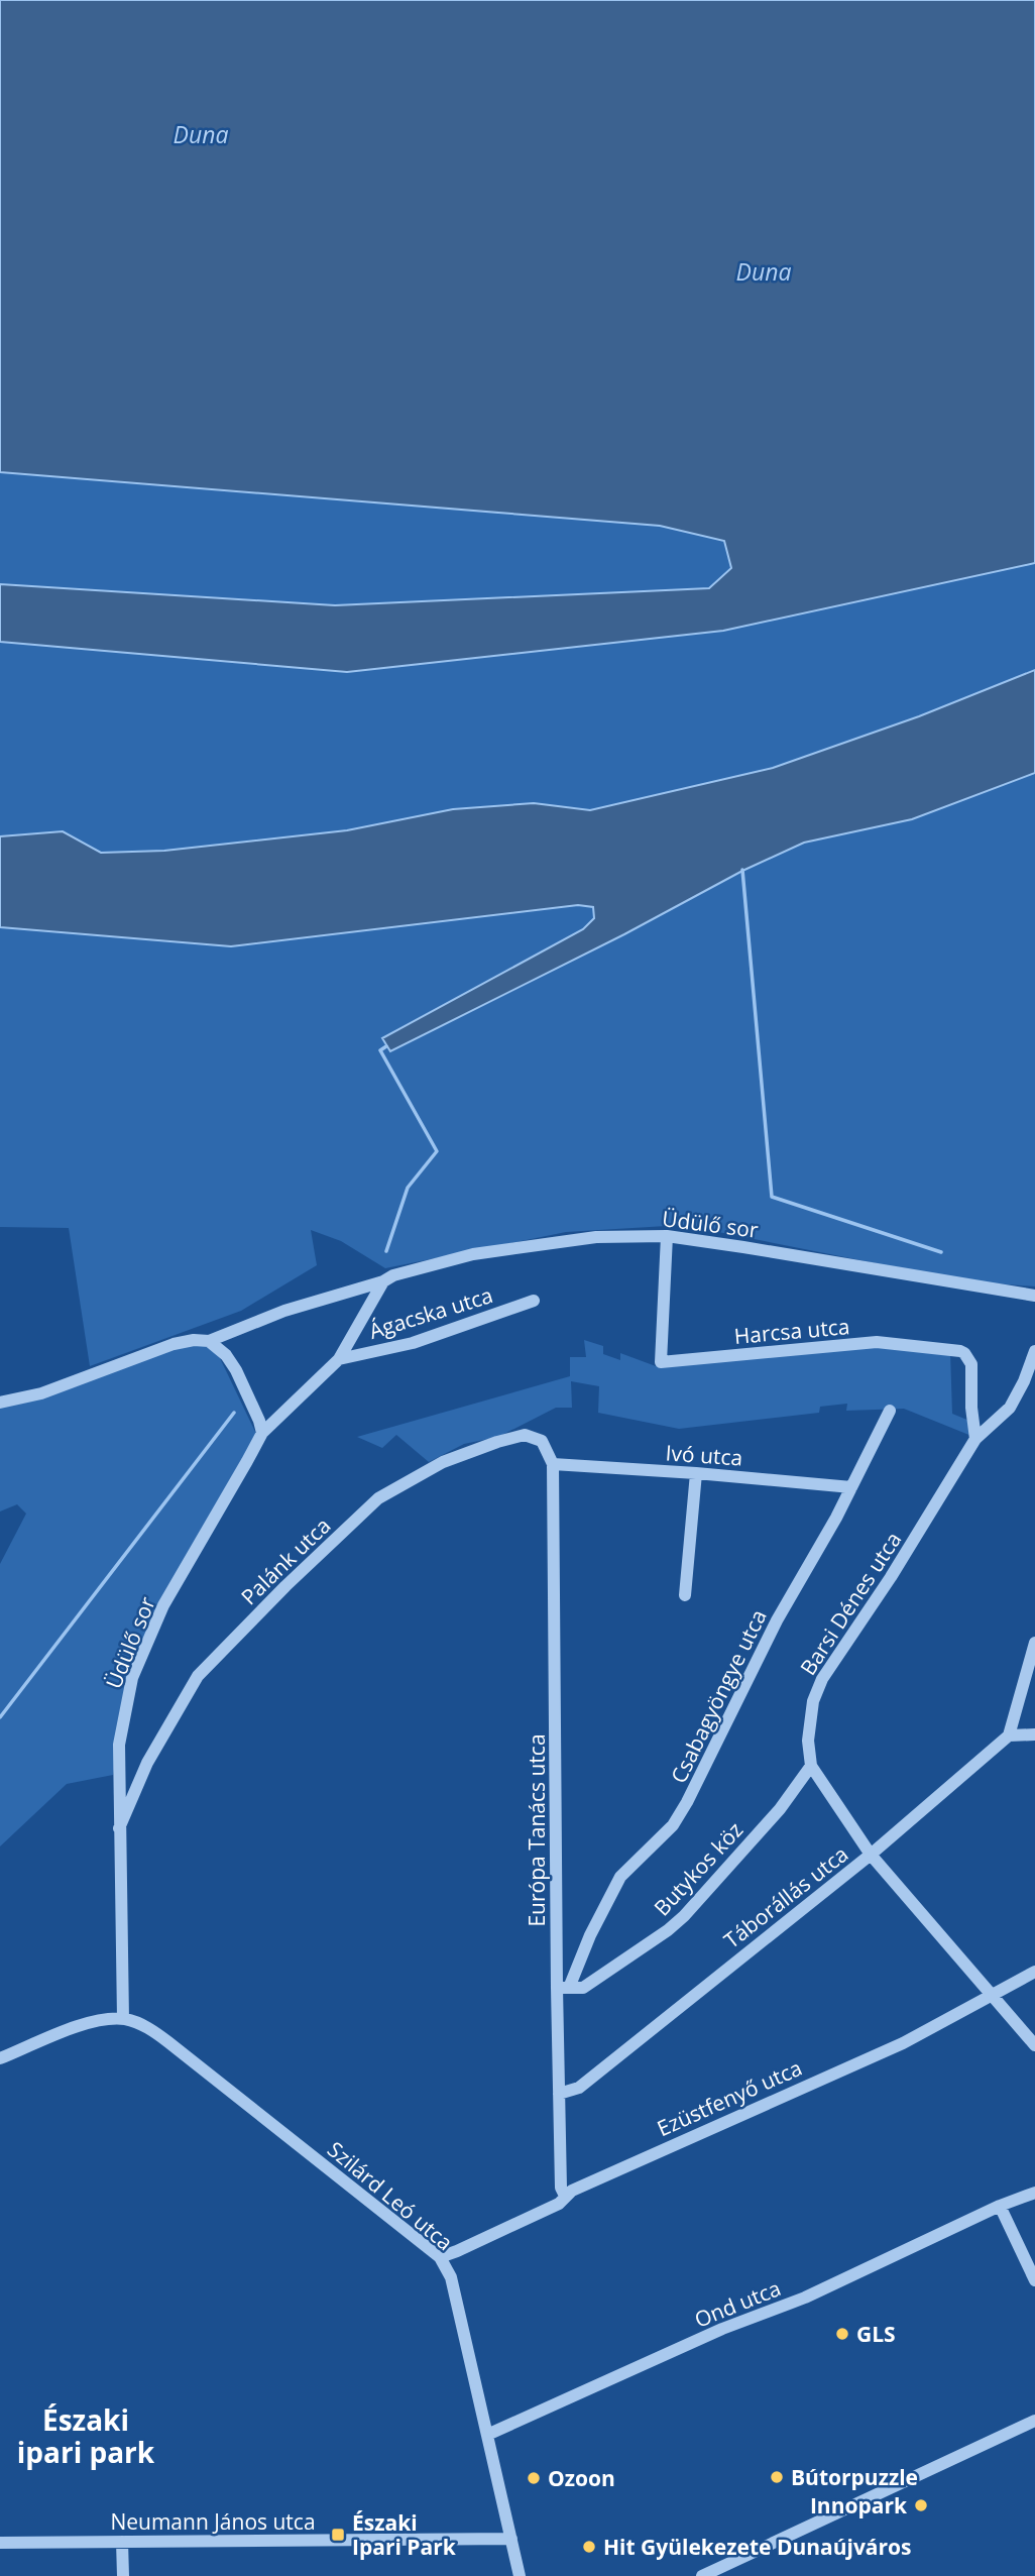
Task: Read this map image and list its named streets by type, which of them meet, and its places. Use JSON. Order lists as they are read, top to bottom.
{
  "streets": {
    "street": [
      "Üdülő sor",
      "Ágacska utca",
      "Harcsa utca",
      "Ivó utca",
      "Palánk utca",
      "Barsi Dénes utca",
      "Csabagyöngye utca",
      "Európa Tanács utca",
      "Butykos köz",
      "Táborállás utca",
      "Ezüstfenyő utca",
      "Szilárd Leó utca",
      "Ond utca",
      "Neumann János utca"
    ]
  },
  "crossings": [
    ["Üdülő sor", "Ágacska utca"],
    ["Üdülő sor", "Harcsa utca"],
    ["Üdülő sor", "Palánk utca"],
    ["Üdülő sor", "Szilárd Leó utca"],
    ["Harcsa utca", "Barsi Dénes utca"],
    ["Ivó utca", "Palánk utca"],
    ["Ivó utca", "Csabagyöngye utca"],
    ["Ivó utca", "Európa Tanács utca"],
    ["Palánk utca", "Európa Tanács utca"],
    ["Barsi Dénes utca", "Butykos köz"],
    ["Barsi Dénes utca", "Táborállás utca"],
    ["Barsi Dénes utca", "Ezüstfenyő utca"],
    ["Csabagyöngye utca", "Európa Tanács utca"],
    ["Csabagyöngye utca", "Butykos köz"],
    ["Európa Tanács utca", "Butykos köz"],
    ["Európa Tanács utca", "Táborállás utca"],
    ["Európa Tanács utca", "Ezüstfenyő utca"],
    ["Ezüstfenyő utca", "Szilárd Leó utca"],
    ["Szilárd Leó utca", "Ond utca"],
    ["Szilárd Leó utca", "Neumann János utca"]
  ],
  "districts": ["Északi ipari park"],
  "water": ["Duna"],
  "places": {
    "other": [
      "GLS",
      "Bútorpuzzle",
      "Ozoon",
      "Innopark",
      "Hit Gyülekezete Dunaújváros"
    ],
    "transit": ["Északi Ipari Park"]
  }
}
